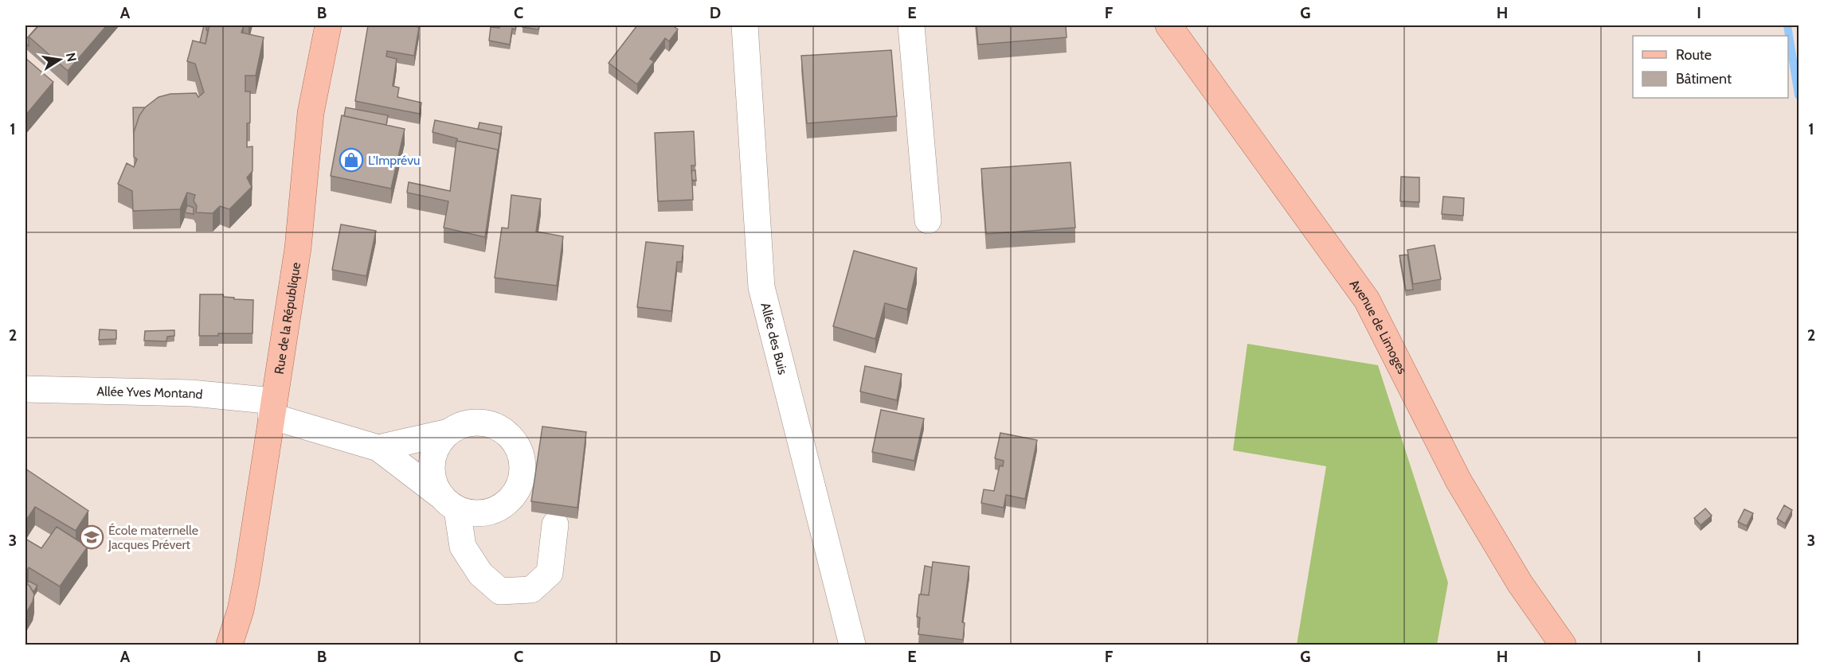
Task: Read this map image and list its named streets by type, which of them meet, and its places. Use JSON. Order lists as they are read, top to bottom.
{
  "streets": {
    "main road": ["Rue de la République", "Avenue de Limoges"],
    "street": ["Allée des Buis", "Allée Yves Montand"]
  },
  "crossings": [
    ["Rue de la République", "Allée Yves Montand"]
  ],
  "places": {
    "shop": ["L'Imprévu"],
    "school or university": ["École maternelle Jacques Prévert"]
  },
  "legend": ["Route", "Bâtiment"],
  "north": "right",
  "grid": {
    "columns": [
      "A",
      "B",
      "C",
      "D",
      "E",
      "F",
      "G",
      "H",
      "I"
    ],
    "rows": ["1", "2", "3"]
  }
}
